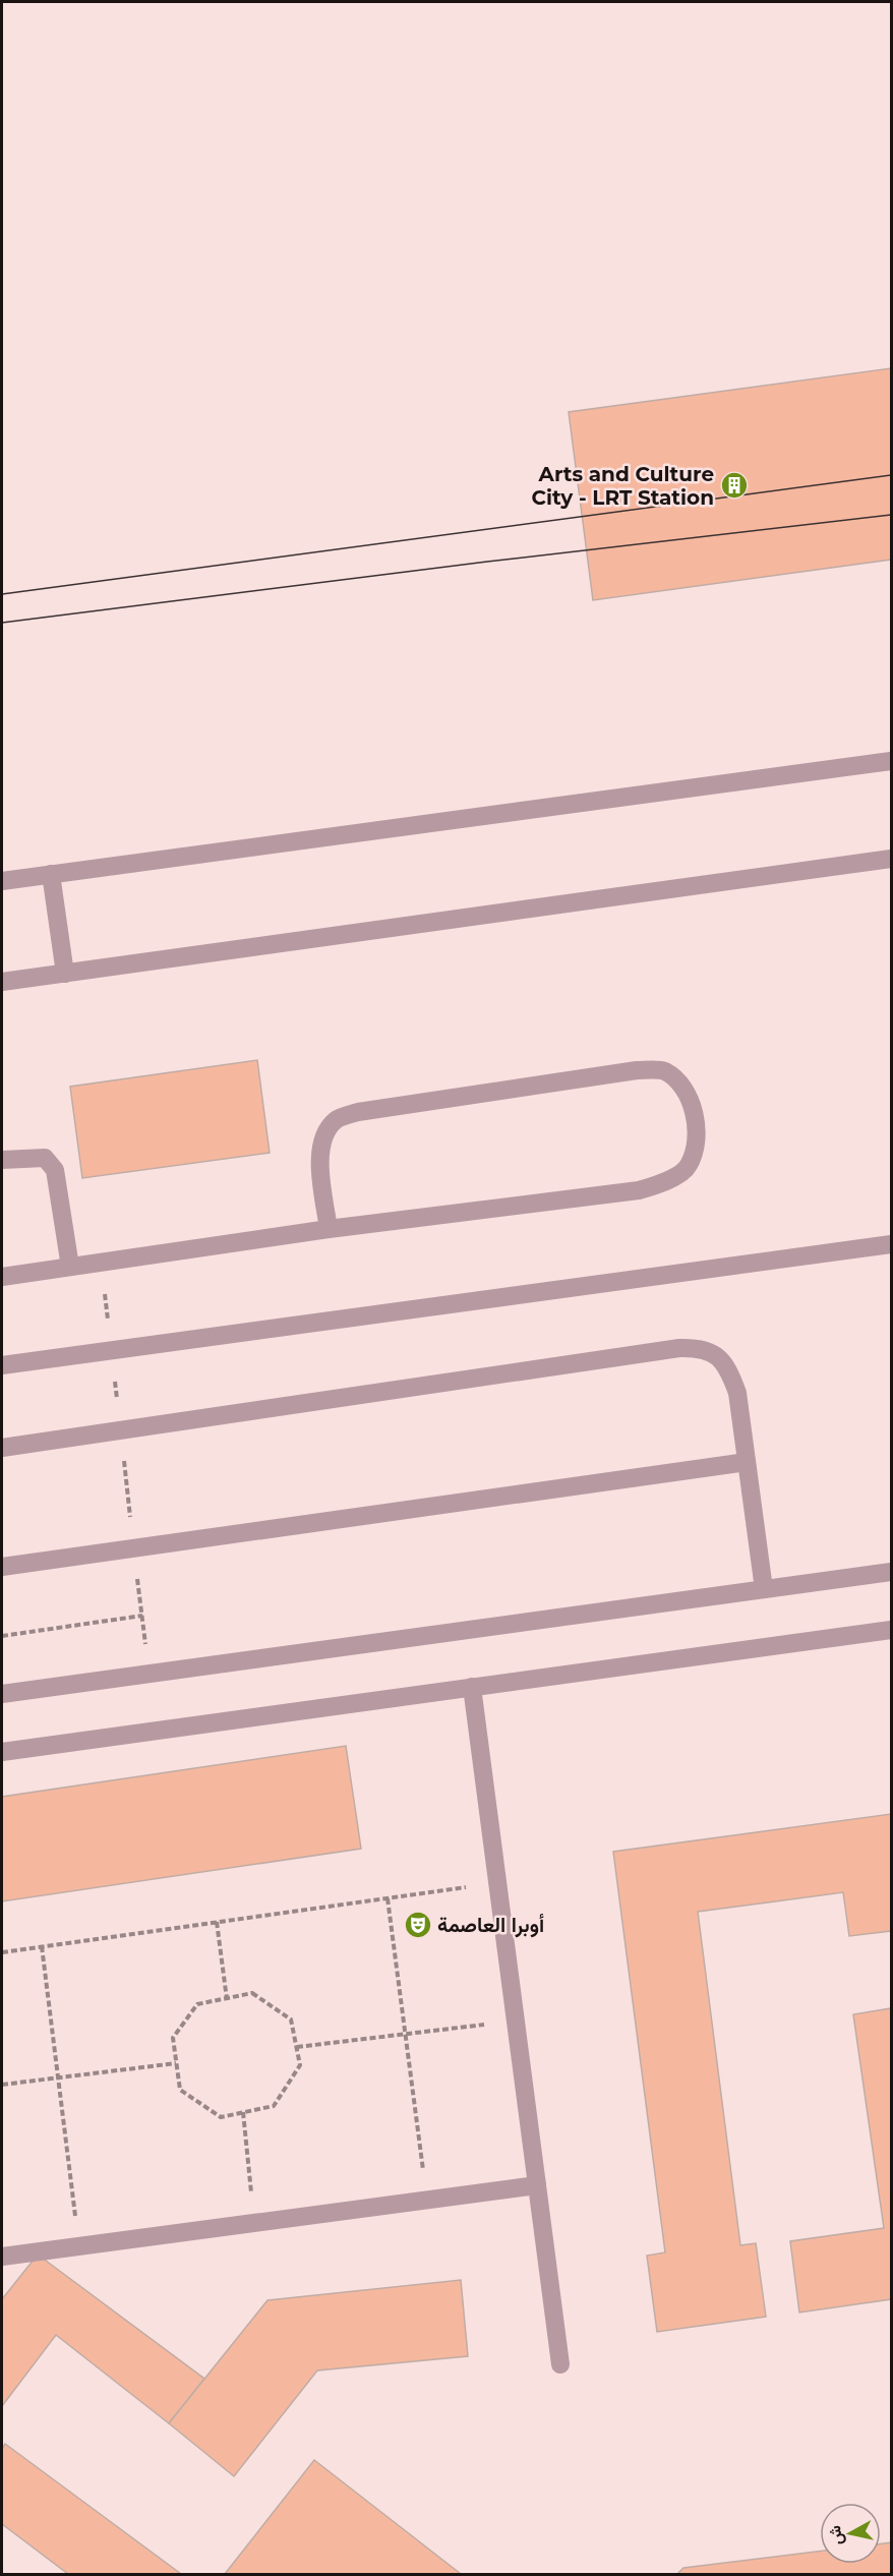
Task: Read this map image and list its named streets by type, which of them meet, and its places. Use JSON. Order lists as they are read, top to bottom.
{
  "places": {
    "building": ["Arts and Culture City - LRT Station"],
    "theatre": ["أوبرا العاصمة"]
  },
  "north": "left"
}
